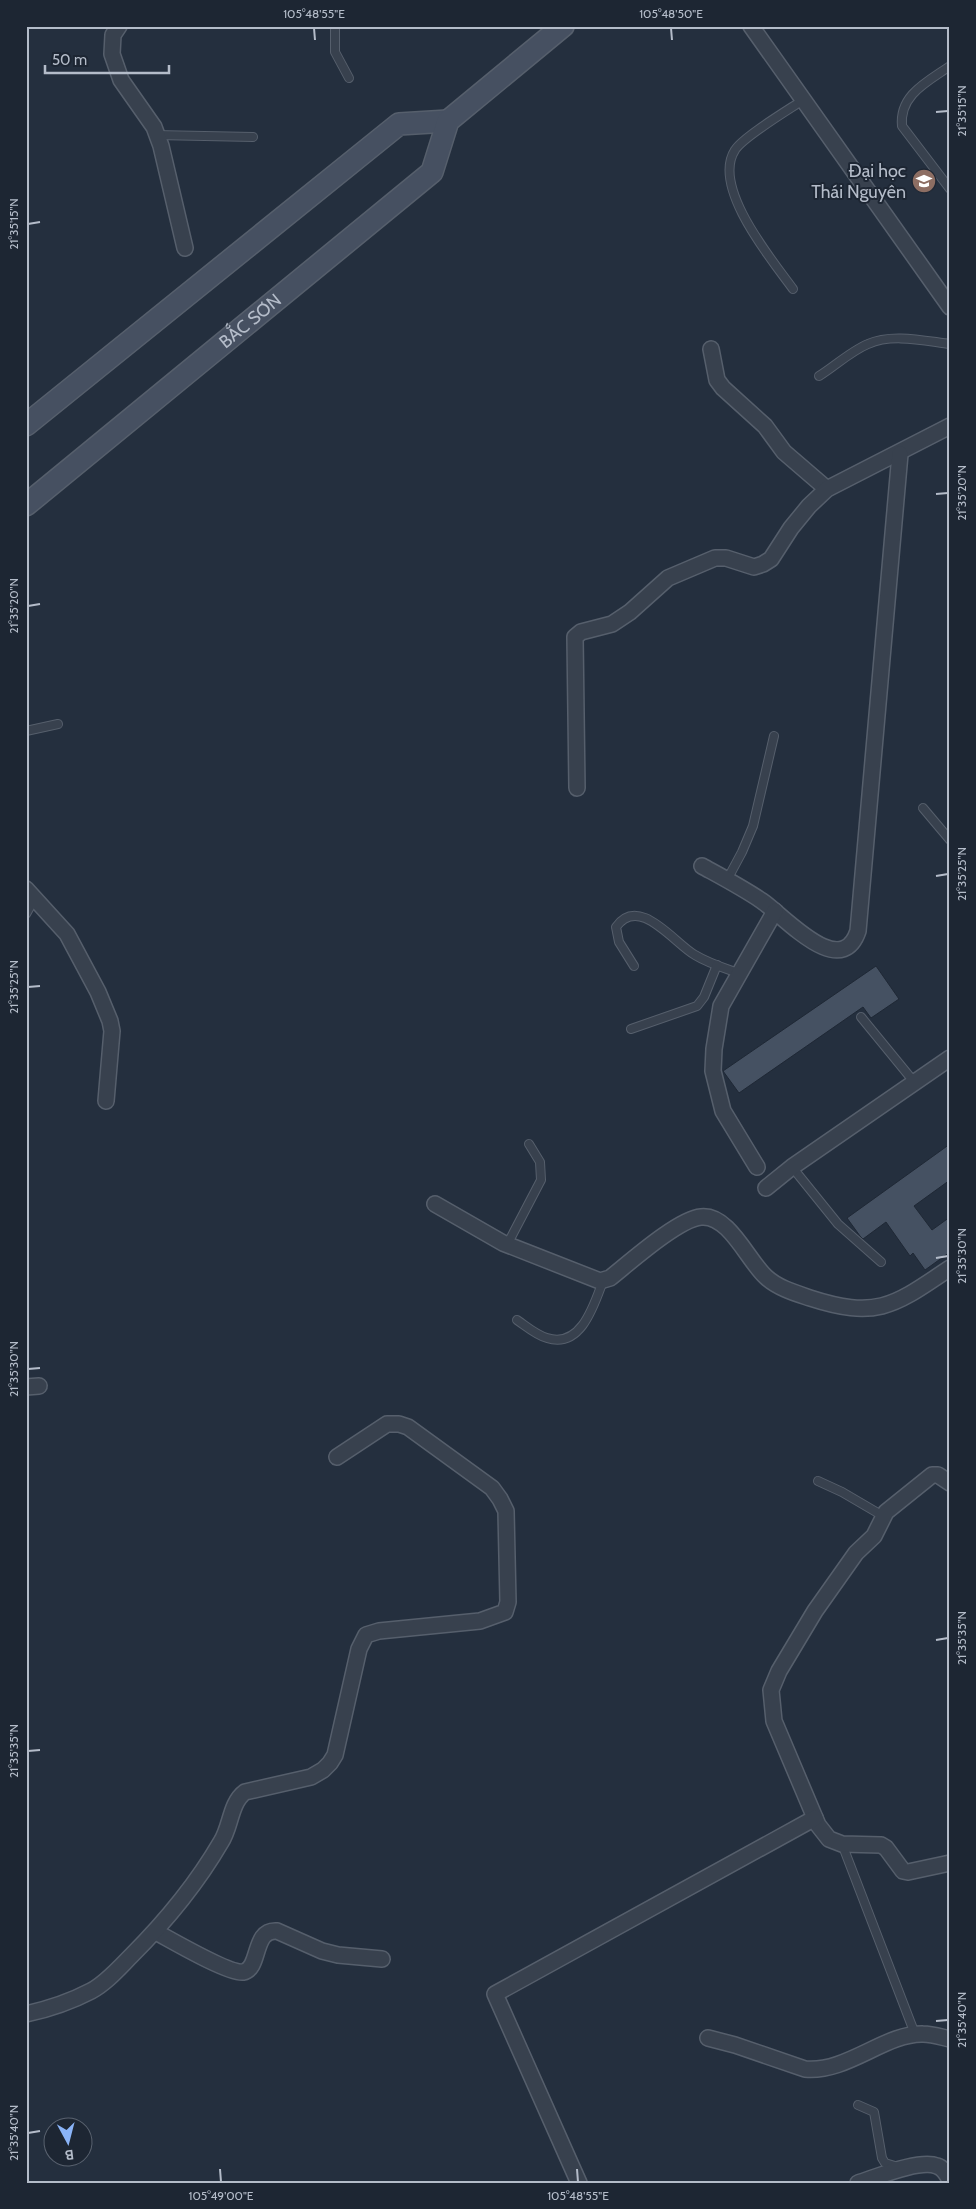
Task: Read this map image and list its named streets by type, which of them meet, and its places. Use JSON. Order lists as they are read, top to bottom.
{
  "streets": {
    "main road": ["BẮC SƠN"]
  },
  "places": {
    "school or university": ["Đại học Thái Nguyên"]
  },
  "scale_bar": "50 m",
  "north": "bottom",
  "coordinates": [
    "105°48'55\"E",
    "105°48'50\"E",
    "21°35'15\"N",
    "21°35'20\"N",
    "21°35'25\"N",
    "21°35'30\"N",
    "21°35'35\"N",
    "21°35'40\"N",
    "105°49'00\"E"
  ]
}
